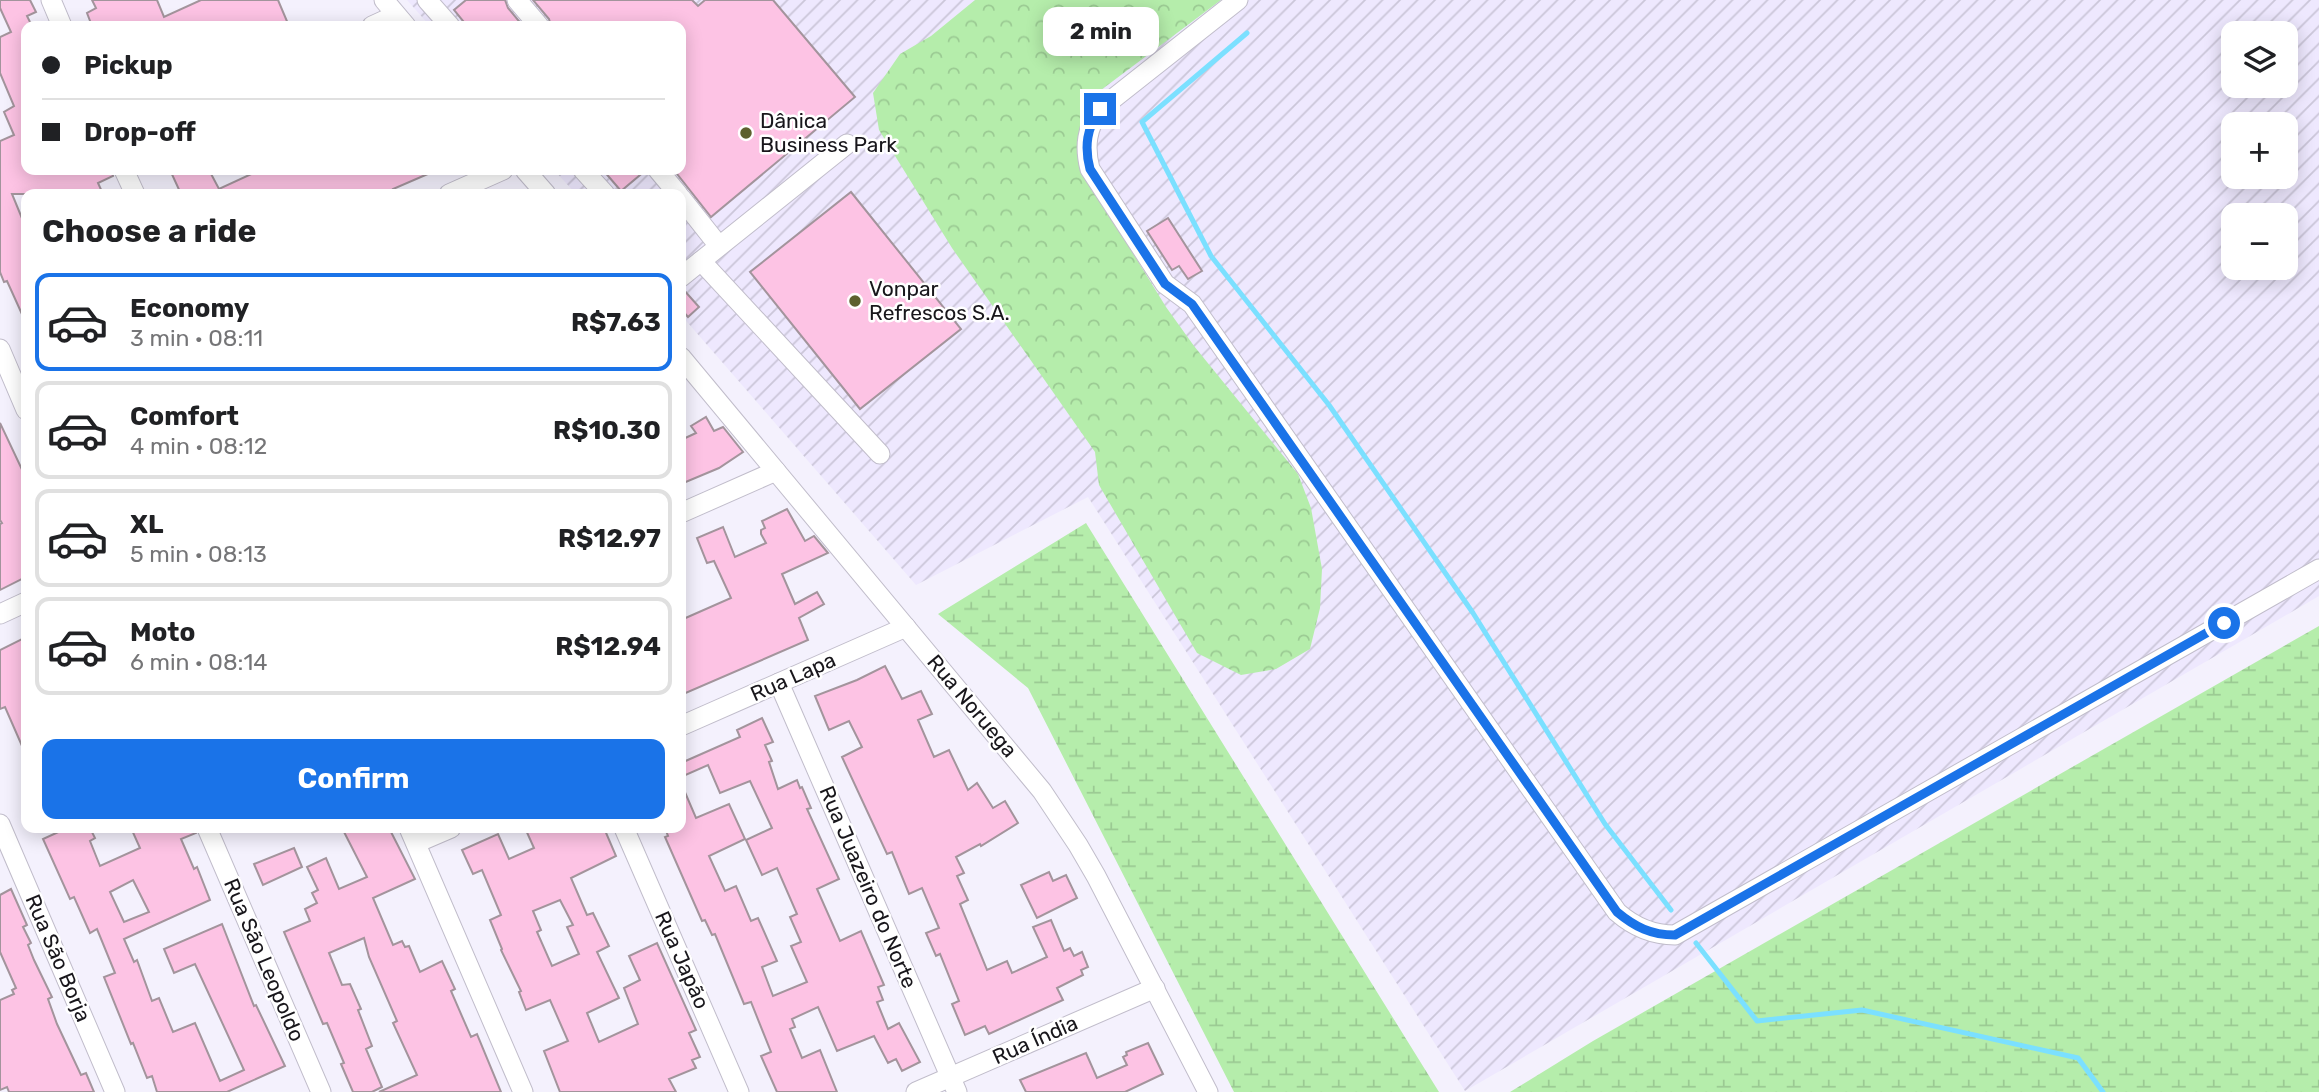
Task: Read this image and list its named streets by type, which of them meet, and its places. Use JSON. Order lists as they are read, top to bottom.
{
  "streets": {
    "street": [
      "Rua Lapa",
      "Rua Noruega",
      "Rua Juazeiro do Norte",
      "Rua São Borja",
      "Rua São Leopoldo",
      "Rua Japão",
      "Rua Índia"
    ]
  },
  "crossings": [
    ["Rua Lapa", "Rua Noruega"],
    ["Rua Lapa", "Rua Juazeiro do Norte"],
    ["Rua Noruega", "Rua Índia"],
    ["Rua Juazeiro do Norte", "Rua Índia"]
  ],
  "places": ["Dânica Business Park", "Vonpar Refrescos S.A."],
  "page": {
    "bubble": "2 min",
    "map_buttons": ["+", "−"],
    "banner": ["Pickup", "Drop-off"],
    "heading": "Choose a ride",
    "list": [
      {
        "name": "Economy",
        "note": "3 min · 08:11",
        "value": "R$7.63"
      },
      {
        "name": "Comfort",
        "note": "4 min · 08:12",
        "value": "R$10.30"
      },
      {
        "name": "XL",
        "note": "5 min · 08:13",
        "value": "R$12.97"
      },
      {
        "name": "Moto",
        "note": "6 min · 08:14",
        "value": "R$12.94"
      }
    ],
    "buttons": "Confirm"
  }
}
